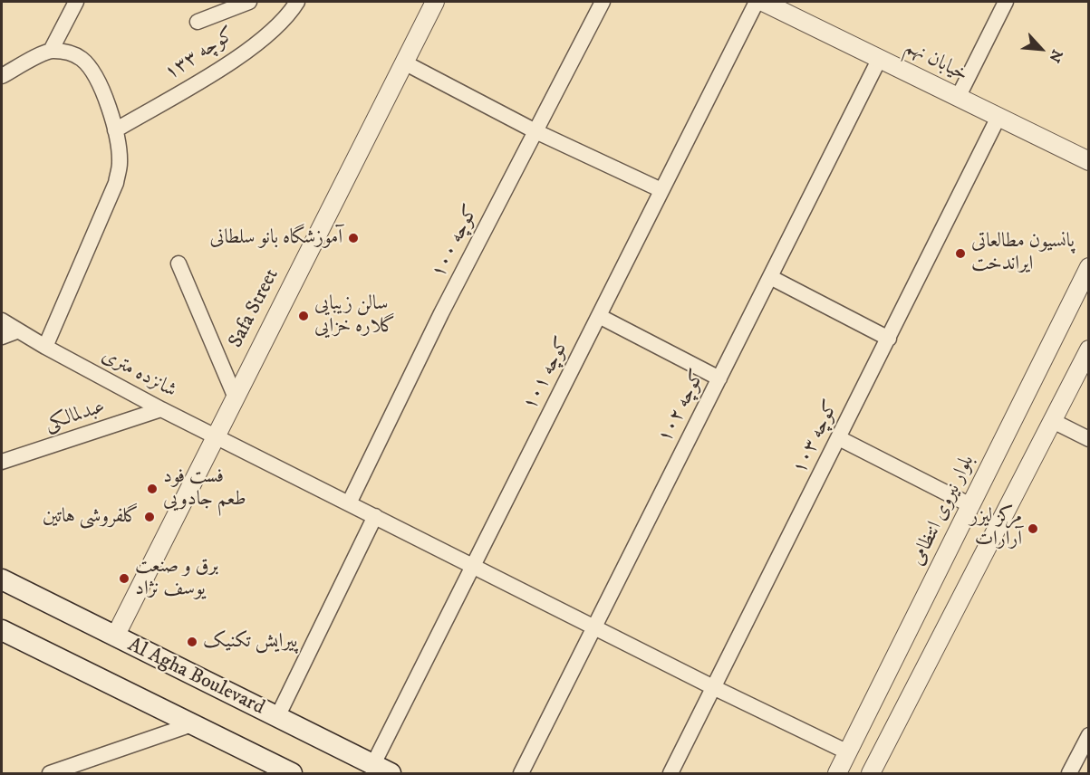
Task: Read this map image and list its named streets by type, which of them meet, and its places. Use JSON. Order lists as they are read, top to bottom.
{
  "streets": {
    "main road": ["Al Agha Boulevard"],
    "street": [
      "کوچه ۱۳۳",
      "خیابان نهم",
      "کوچه ۱۰۰",
      "Safa Street",
      "شانزده متری",
      "کوچه ۱۰۱",
      "کوچه ۱۰۲",
      "عبدلمالکی",
      "کوچه ۱۰۳",
      "بلوار نیروی انتظامی"
    ]
  },
  "crossings": [
    ["خیابان نهم", "کوچه ۱۰۲"],
    ["خیابان نهم", "کوچه ۱۰۳"],
    ["کوچه ۱۰۰", "شانزده متری"],
    ["Safa Street", "شانزده متری"],
    ["Safa Street", "Al Agha Boulevard"],
    ["شانزده متری", "کوچه ۱۰۱"],
    ["شانزده متری", "کوچه ۱۰۲"],
    ["شانزده متری", "عبدلمالکی"],
    ["شانزده متری", "کوچه ۱۰۳"],
    ["شانزده متری", "بلوار نیروی انتظامی"],
    ["کوچه ۱۰۱", "Al Agha Boulevard"]
  ],
  "places": [
    "آموزشگاه بانو سلطانی",
    "پانسیون مطالعاتی ایراندخت",
    "سالن زیبایی گلاره خزایی",
    "فست فود طعم جادویی",
    "گلفروشی هاتین",
    "مرکز لیزر آرارات",
    "برق و صنعت یوسف نژاد",
    "پیرایش تکنیک"
  ],
  "north": "bottom right"
}
